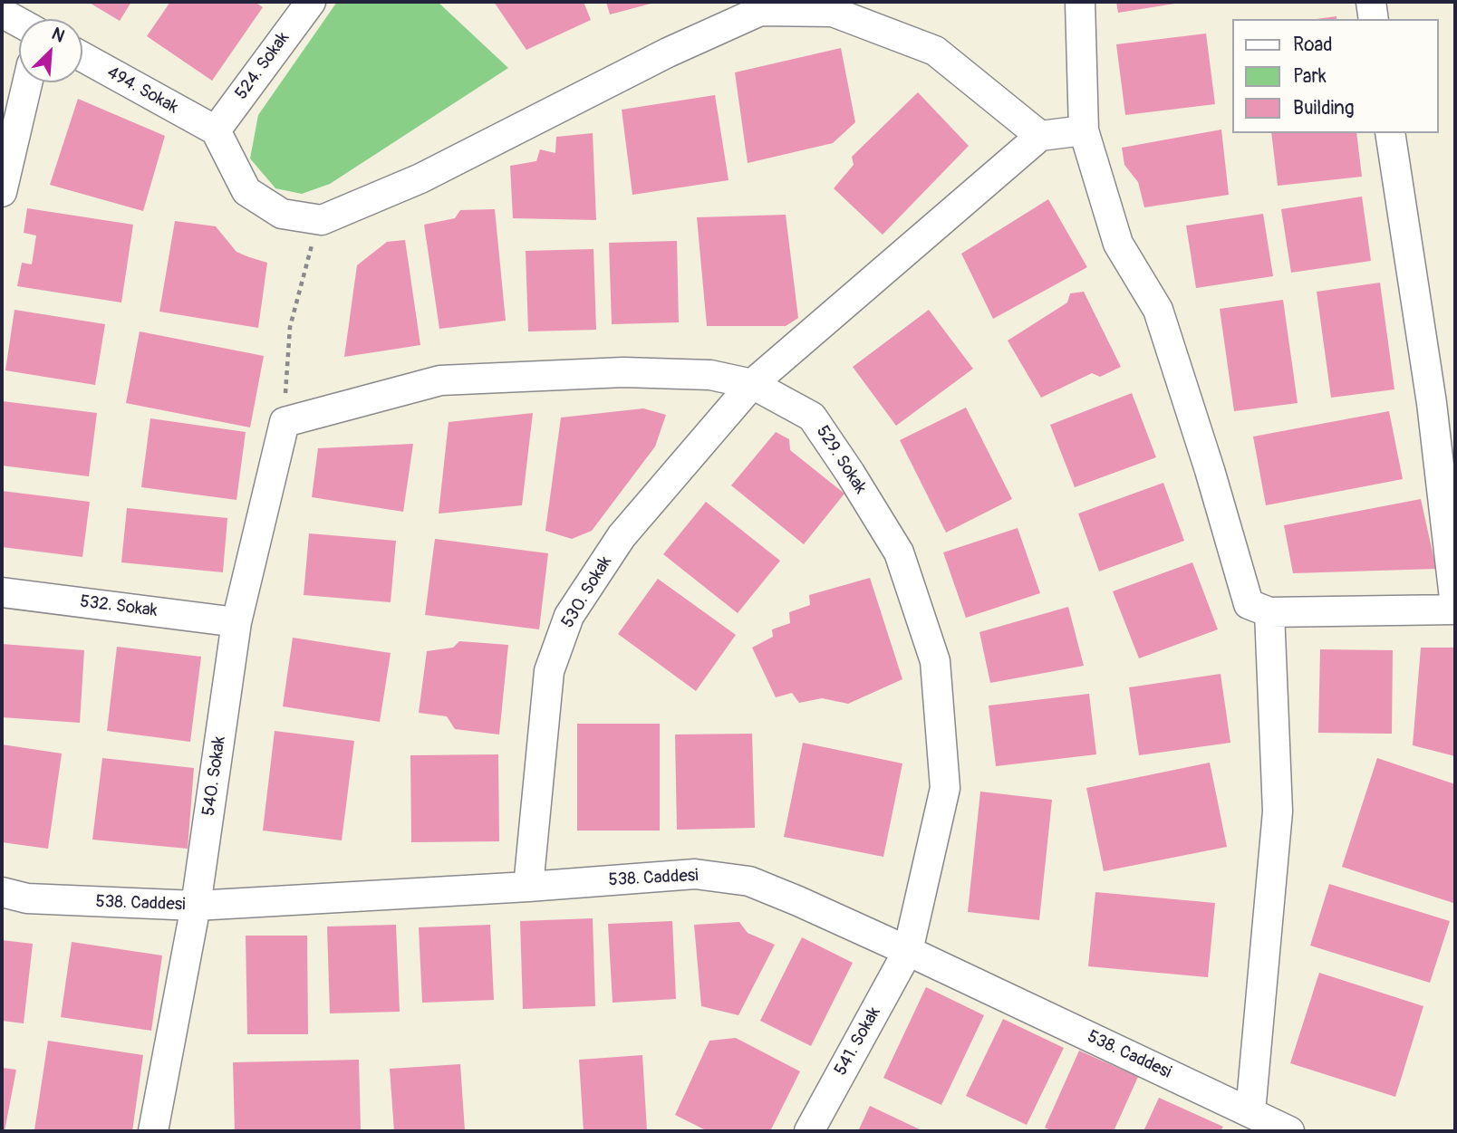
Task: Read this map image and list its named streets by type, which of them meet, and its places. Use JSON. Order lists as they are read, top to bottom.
{
  "streets": {
    "street": [
      "524. Sokak",
      "494. Sokak",
      "529. Sokak",
      "530. Sokak",
      "532. Sokak",
      "540. Sokak",
      "538. Caddesi",
      "541. Sokak"
    ]
  },
  "crossings": [
    ["524. Sokak", "494. Sokak"],
    ["529. Sokak", "530. Sokak"],
    ["529. Sokak", "540. Sokak"],
    ["529. Sokak", "538. Caddesi"],
    ["529. Sokak", "541. Sokak"],
    ["530. Sokak", "538. Caddesi"],
    ["532. Sokak", "540. Sokak"],
    ["540. Sokak", "538. Caddesi"],
    ["538. Caddesi", "541. Sokak"]
  ],
  "legend": ["Road", "Park", "Building"],
  "north": "top right"
}
